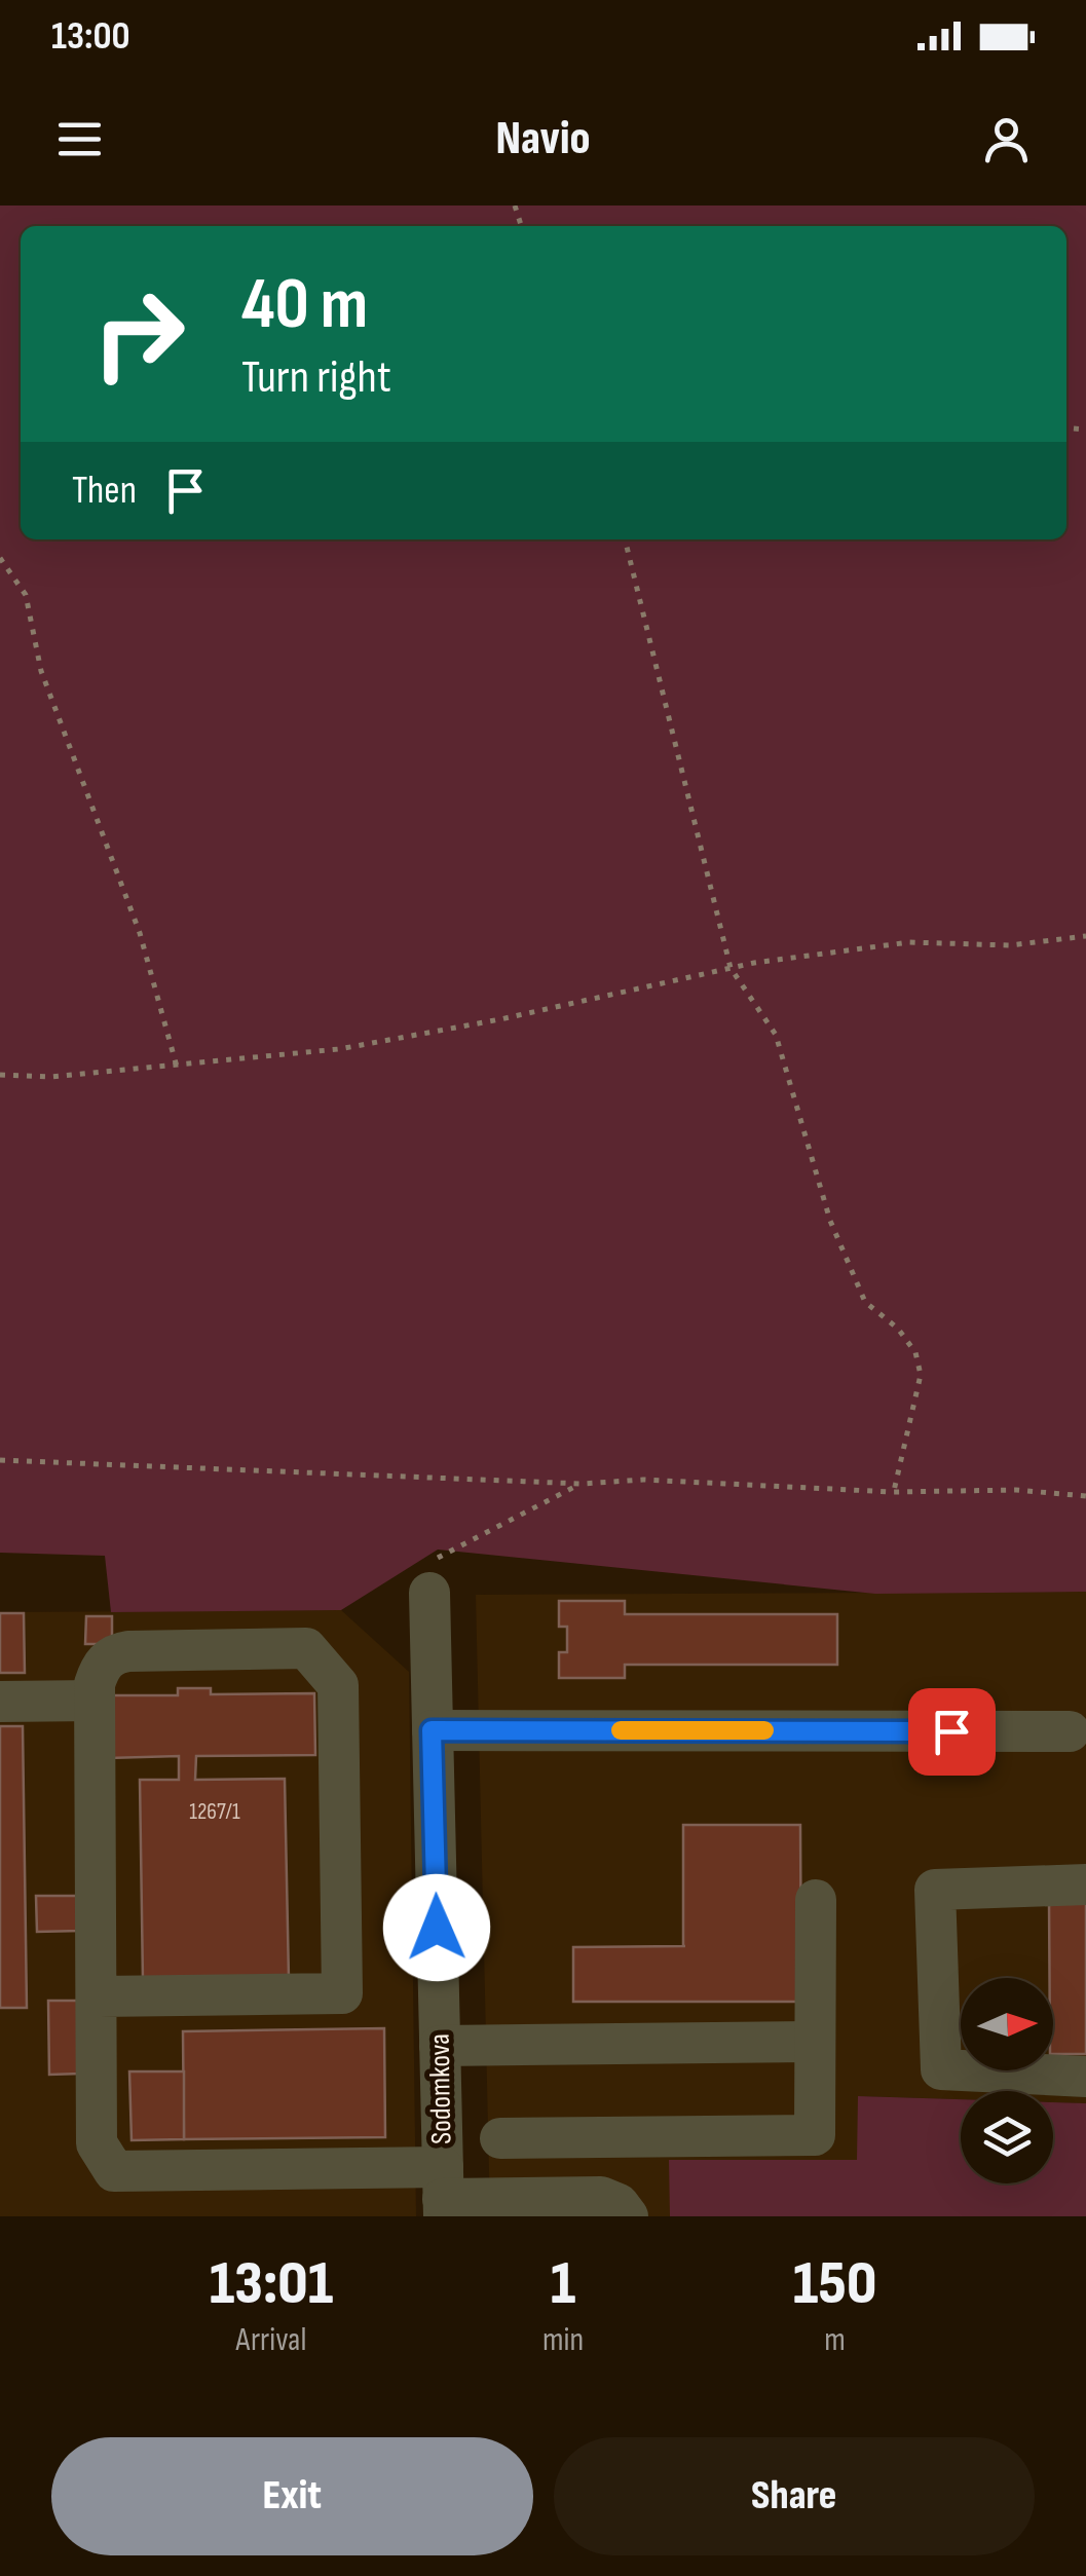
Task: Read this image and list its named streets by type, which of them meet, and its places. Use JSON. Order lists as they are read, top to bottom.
{
  "streets": {
    "street": ["Sodomkova"]
  },
  "house_numbers": ["1267/1"],
  "north": "right",
  "page": {
    "status": "13:00",
    "header": "Navio",
    "turn": ["40 m", "Turn right"],
    "then": "Then",
    "eta": [
      "13:01",
      "Arrival",
      "1",
      "min",
      "150",
      "m"
    ],
    "buttons": ["Exit", "Share"]
  }
}
